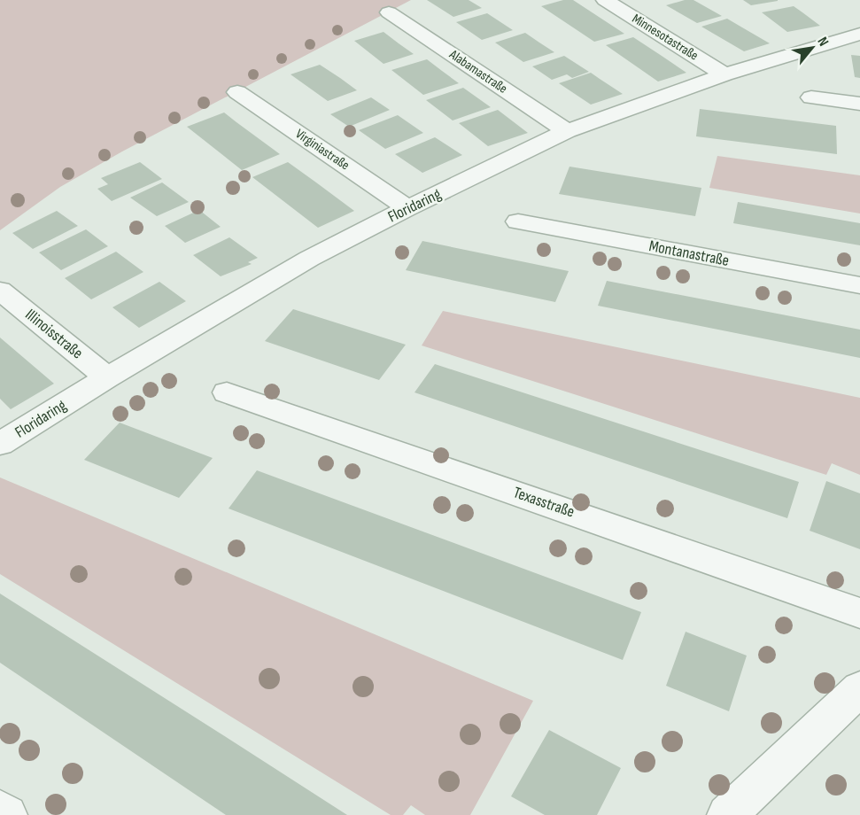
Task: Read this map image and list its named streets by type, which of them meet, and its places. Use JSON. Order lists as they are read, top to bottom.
{
  "streets": {
    "street": [
      "Minnesotastraße",
      "Alabamastraße",
      "Virginiastraße",
      "Floridaring",
      "Montanastraße",
      "Illinoisstraße",
      "Texasstraße"
    ]
  },
  "crossings": [
    ["Minnesotastraße", "Floridaring"],
    ["Alabamastraße", "Floridaring"],
    ["Virginiastraße", "Floridaring"],
    ["Floridaring", "Illinoisstraße"]
  ],
  "north": "top right"
}
